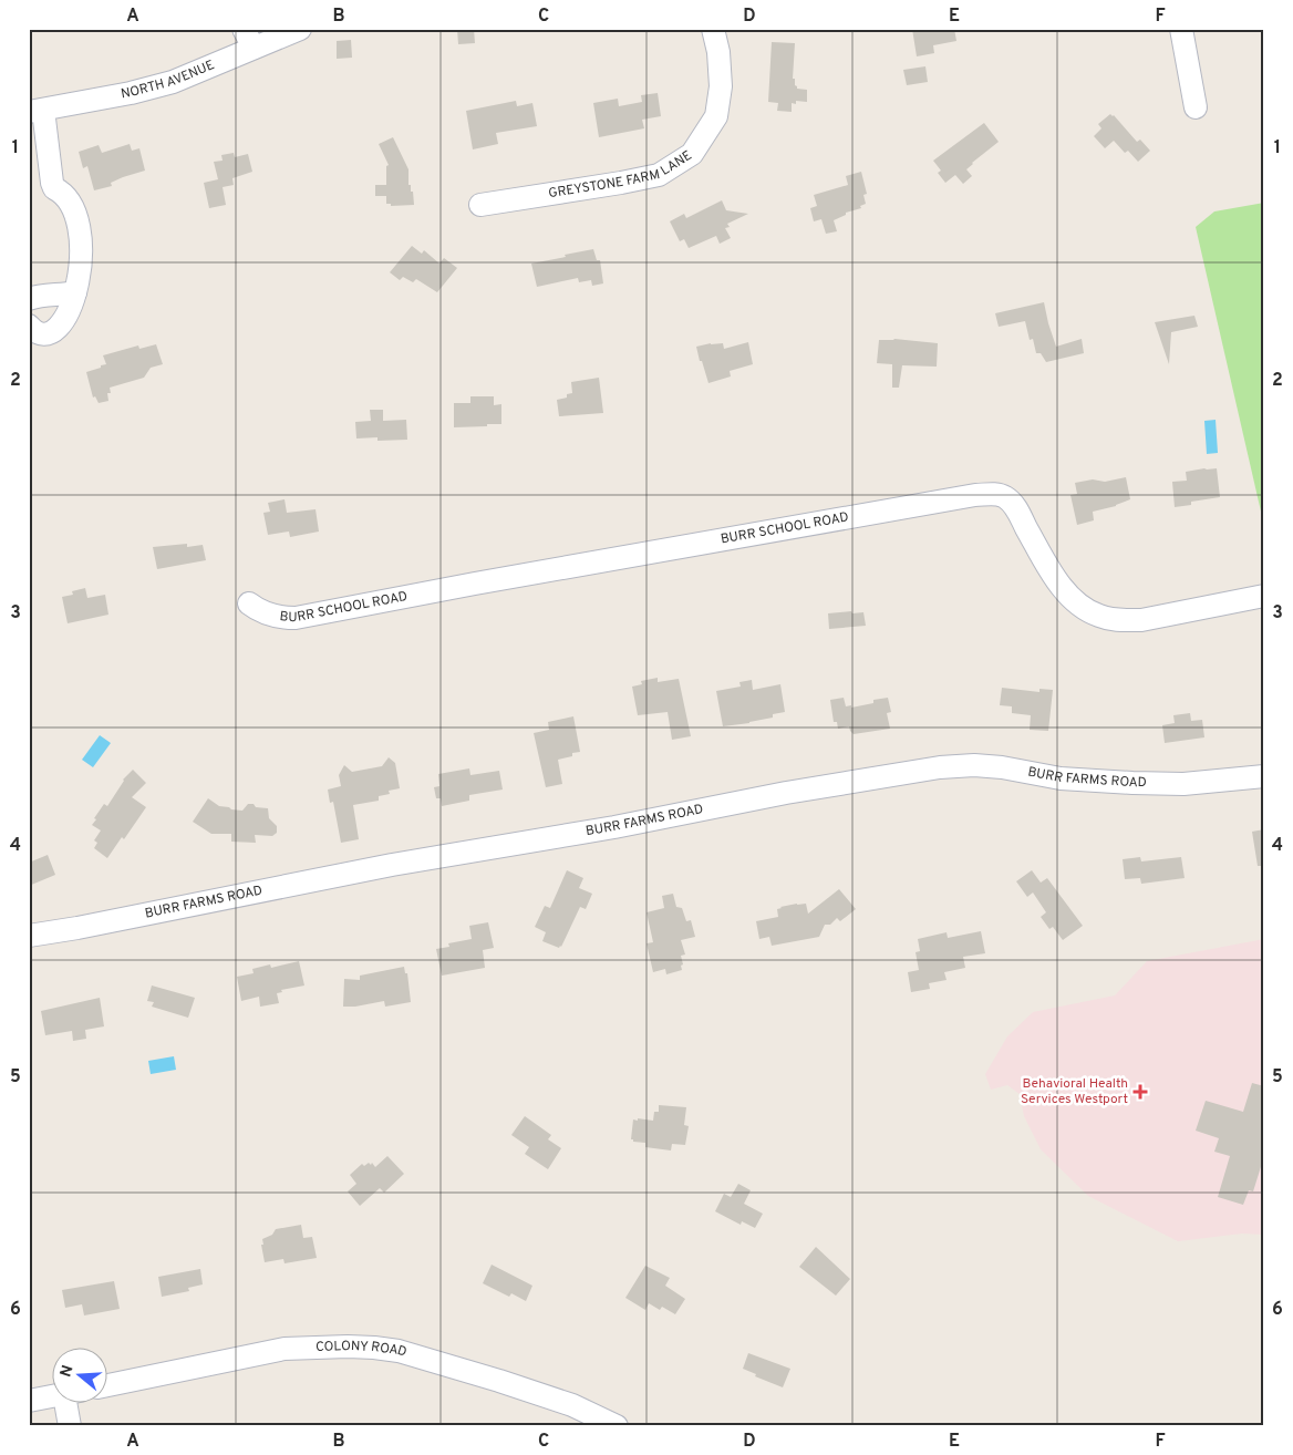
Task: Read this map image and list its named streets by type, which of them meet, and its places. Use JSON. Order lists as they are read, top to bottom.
{
  "streets": {
    "street": [
      "NORTH AVENUE",
      "GREYSTONE FARM LANE",
      "BURR SCHOOL ROAD",
      "BURR FARMS ROAD",
      "COLONY ROAD"
    ]
  },
  "places": {
    "health": ["Behavioral Health Services Westport"]
  },
  "north": "left",
  "grid": {
    "columns": [
      "A",
      "B",
      "C",
      "D",
      "E",
      "F"
    ],
    "rows": [
      "1",
      "2",
      "3",
      "4",
      "5",
      "6"
    ]
  }
}
